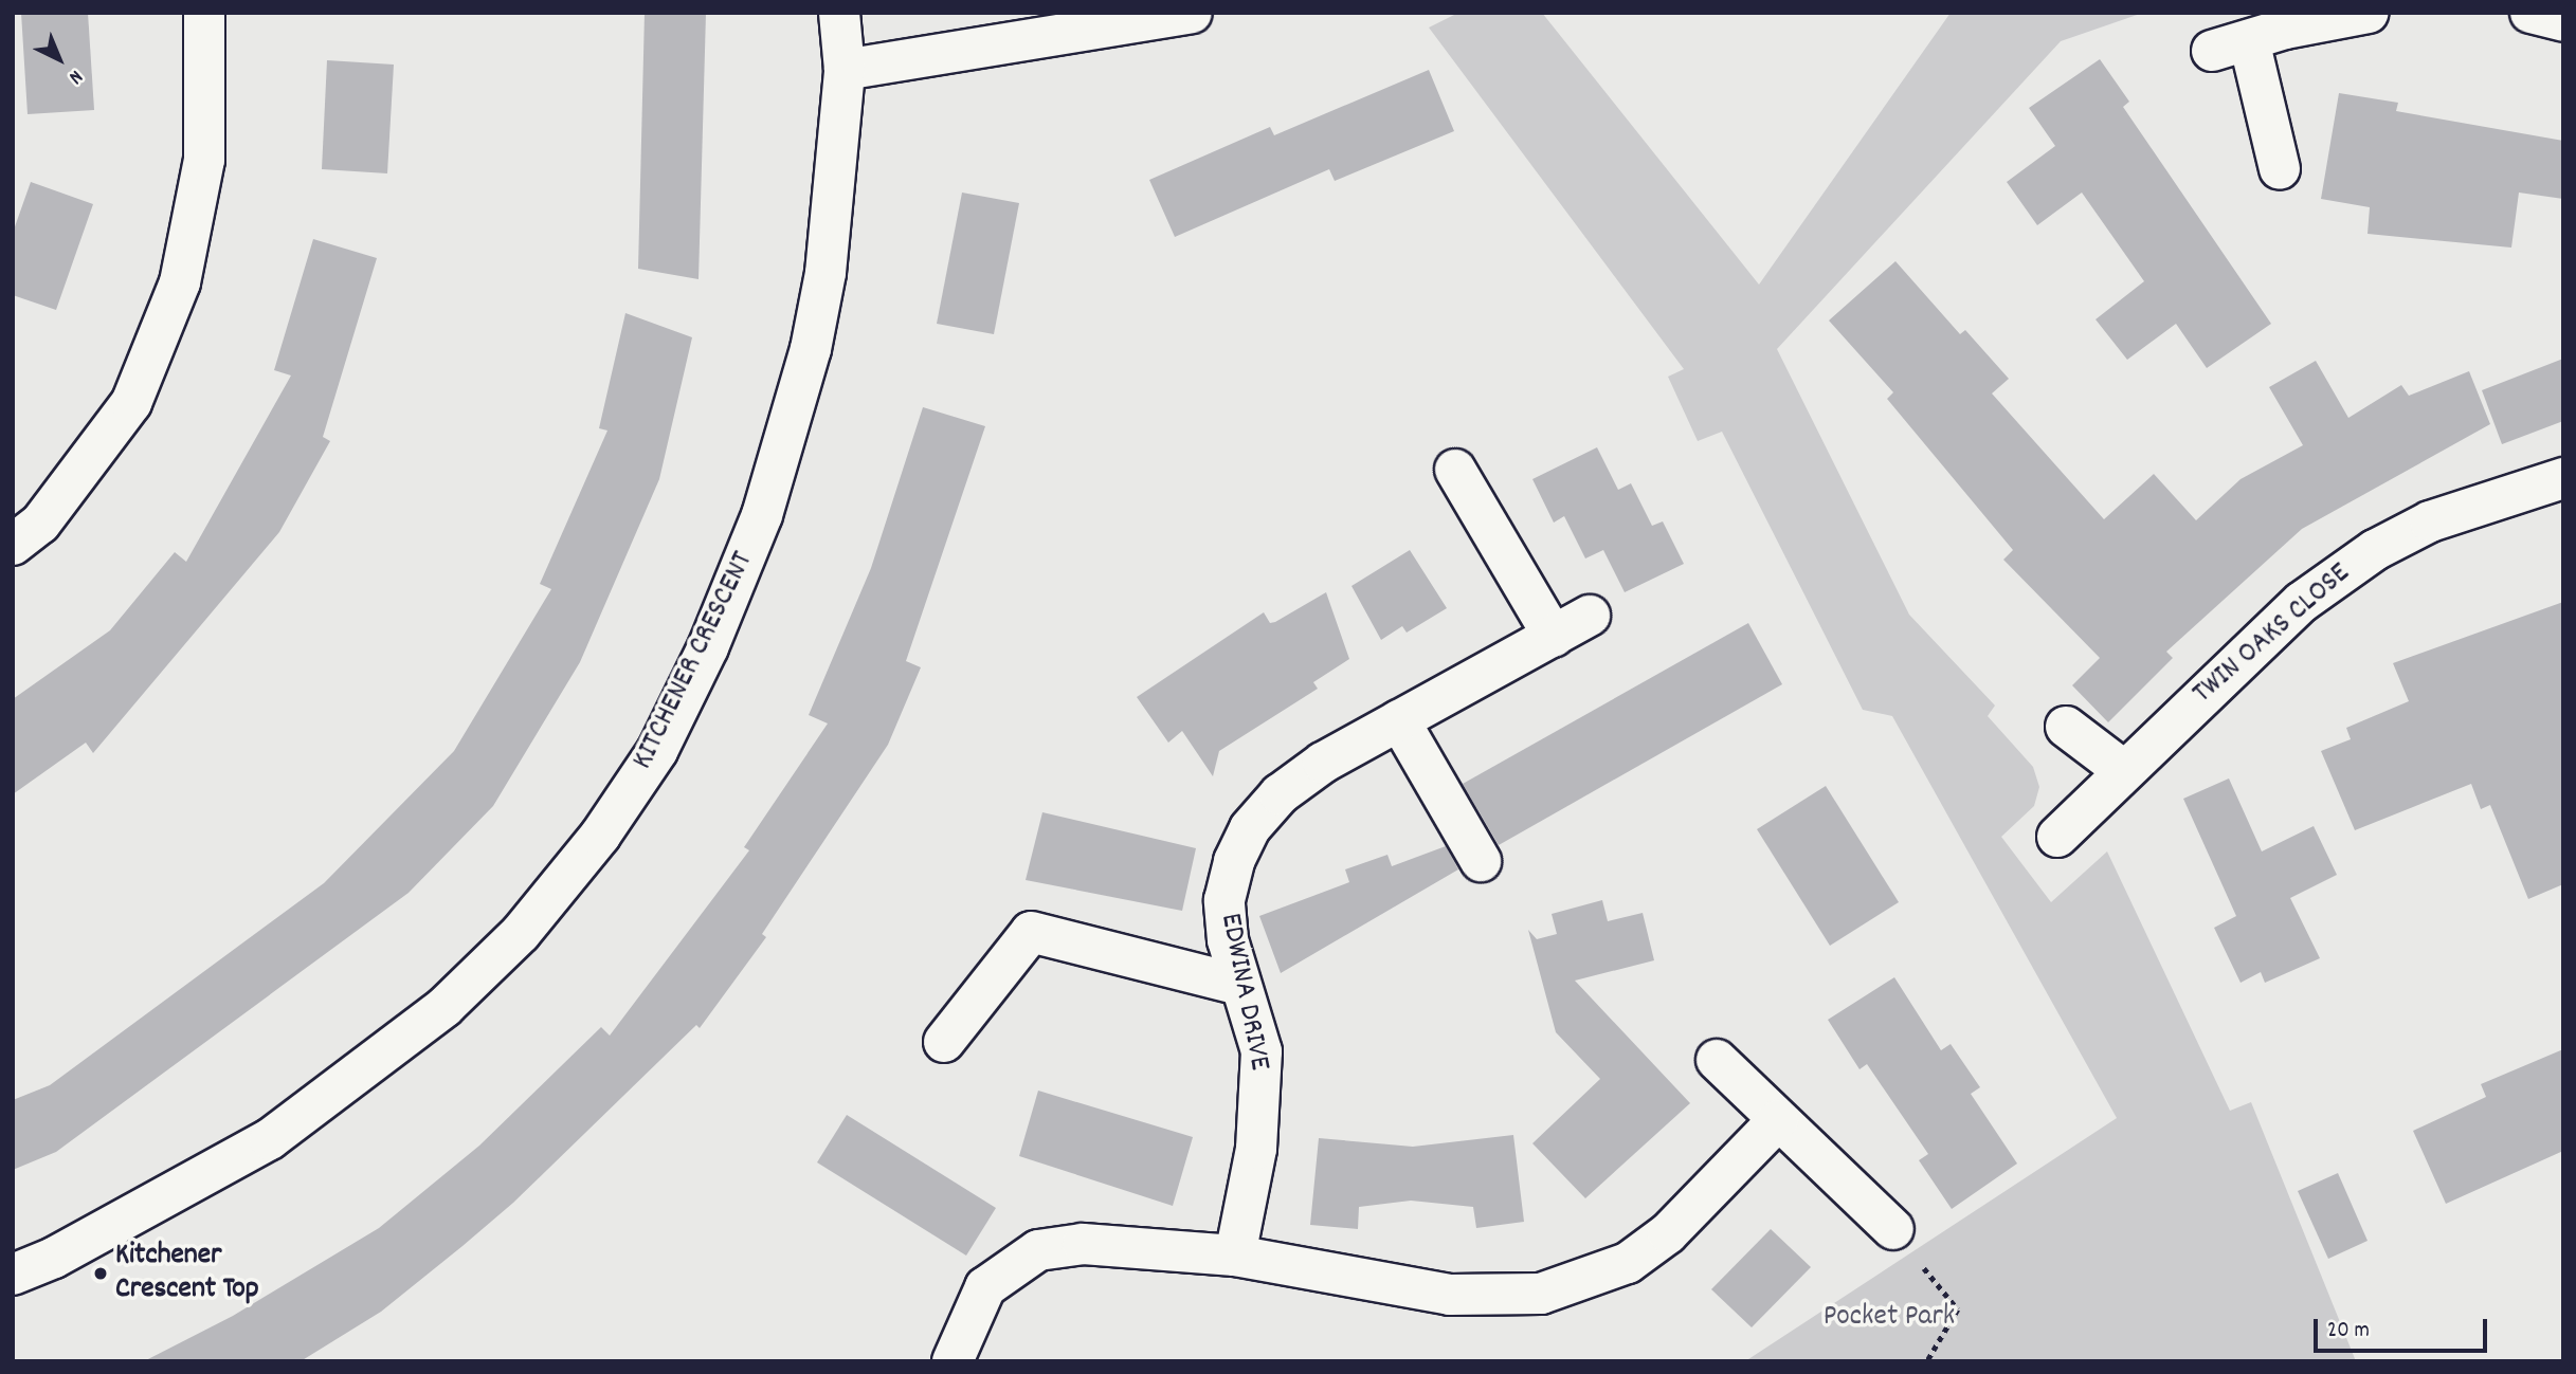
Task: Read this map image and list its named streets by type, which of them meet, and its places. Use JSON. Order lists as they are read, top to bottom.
{
  "streets": {
    "street": ["TWIN OAKS CLOSE", "KITCHENER CRESCENT", "EDWINA DRIVE"]
  },
  "parks": ["Pocket Park"],
  "places": ["Kitchener Crescent Top"],
  "scale_bar": "20 m",
  "north": "bottom right"
}
